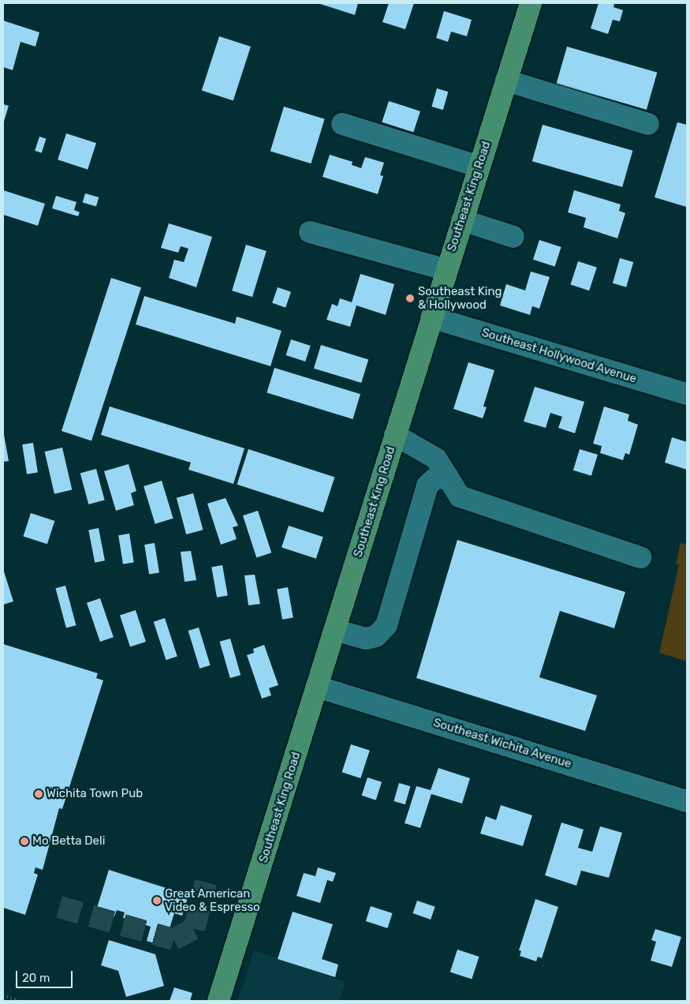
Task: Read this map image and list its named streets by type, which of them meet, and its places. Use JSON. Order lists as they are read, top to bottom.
{
  "streets": {
    "main road": ["Southeast King Road"],
    "street": ["Southeast Hollywood Avenue", "Southeast Wichita Avenue"]
  },
  "crossings": [
    ["Southeast King Road", "Southeast Hollywood Avenue"],
    ["Southeast King Road", "Southeast Wichita Avenue"]
  ],
  "places": [
    "Southeast King & Hollywood",
    "Wichita Town Pub",
    "Mo Betta Deli",
    "Great American Video & Espresso"
  ],
  "scale_bar": "20 m"
}
